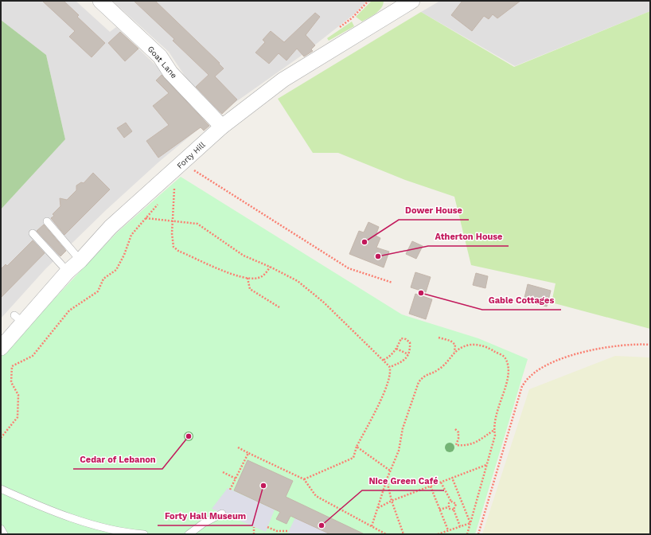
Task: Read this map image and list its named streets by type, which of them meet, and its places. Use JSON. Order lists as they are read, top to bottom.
{
  "streets": {
    "street": ["Goat Lane", "Forty Hill"]
  },
  "crossings": [
    ["Goat Lane", "Forty Hill"]
  ],
  "places": [
    "Dower House",
    "Atherton House",
    "Gable Cottages",
    "Cedar of Lebanon",
    "Forty Hall Museum",
    "Nice Green Café"
  ]
}
